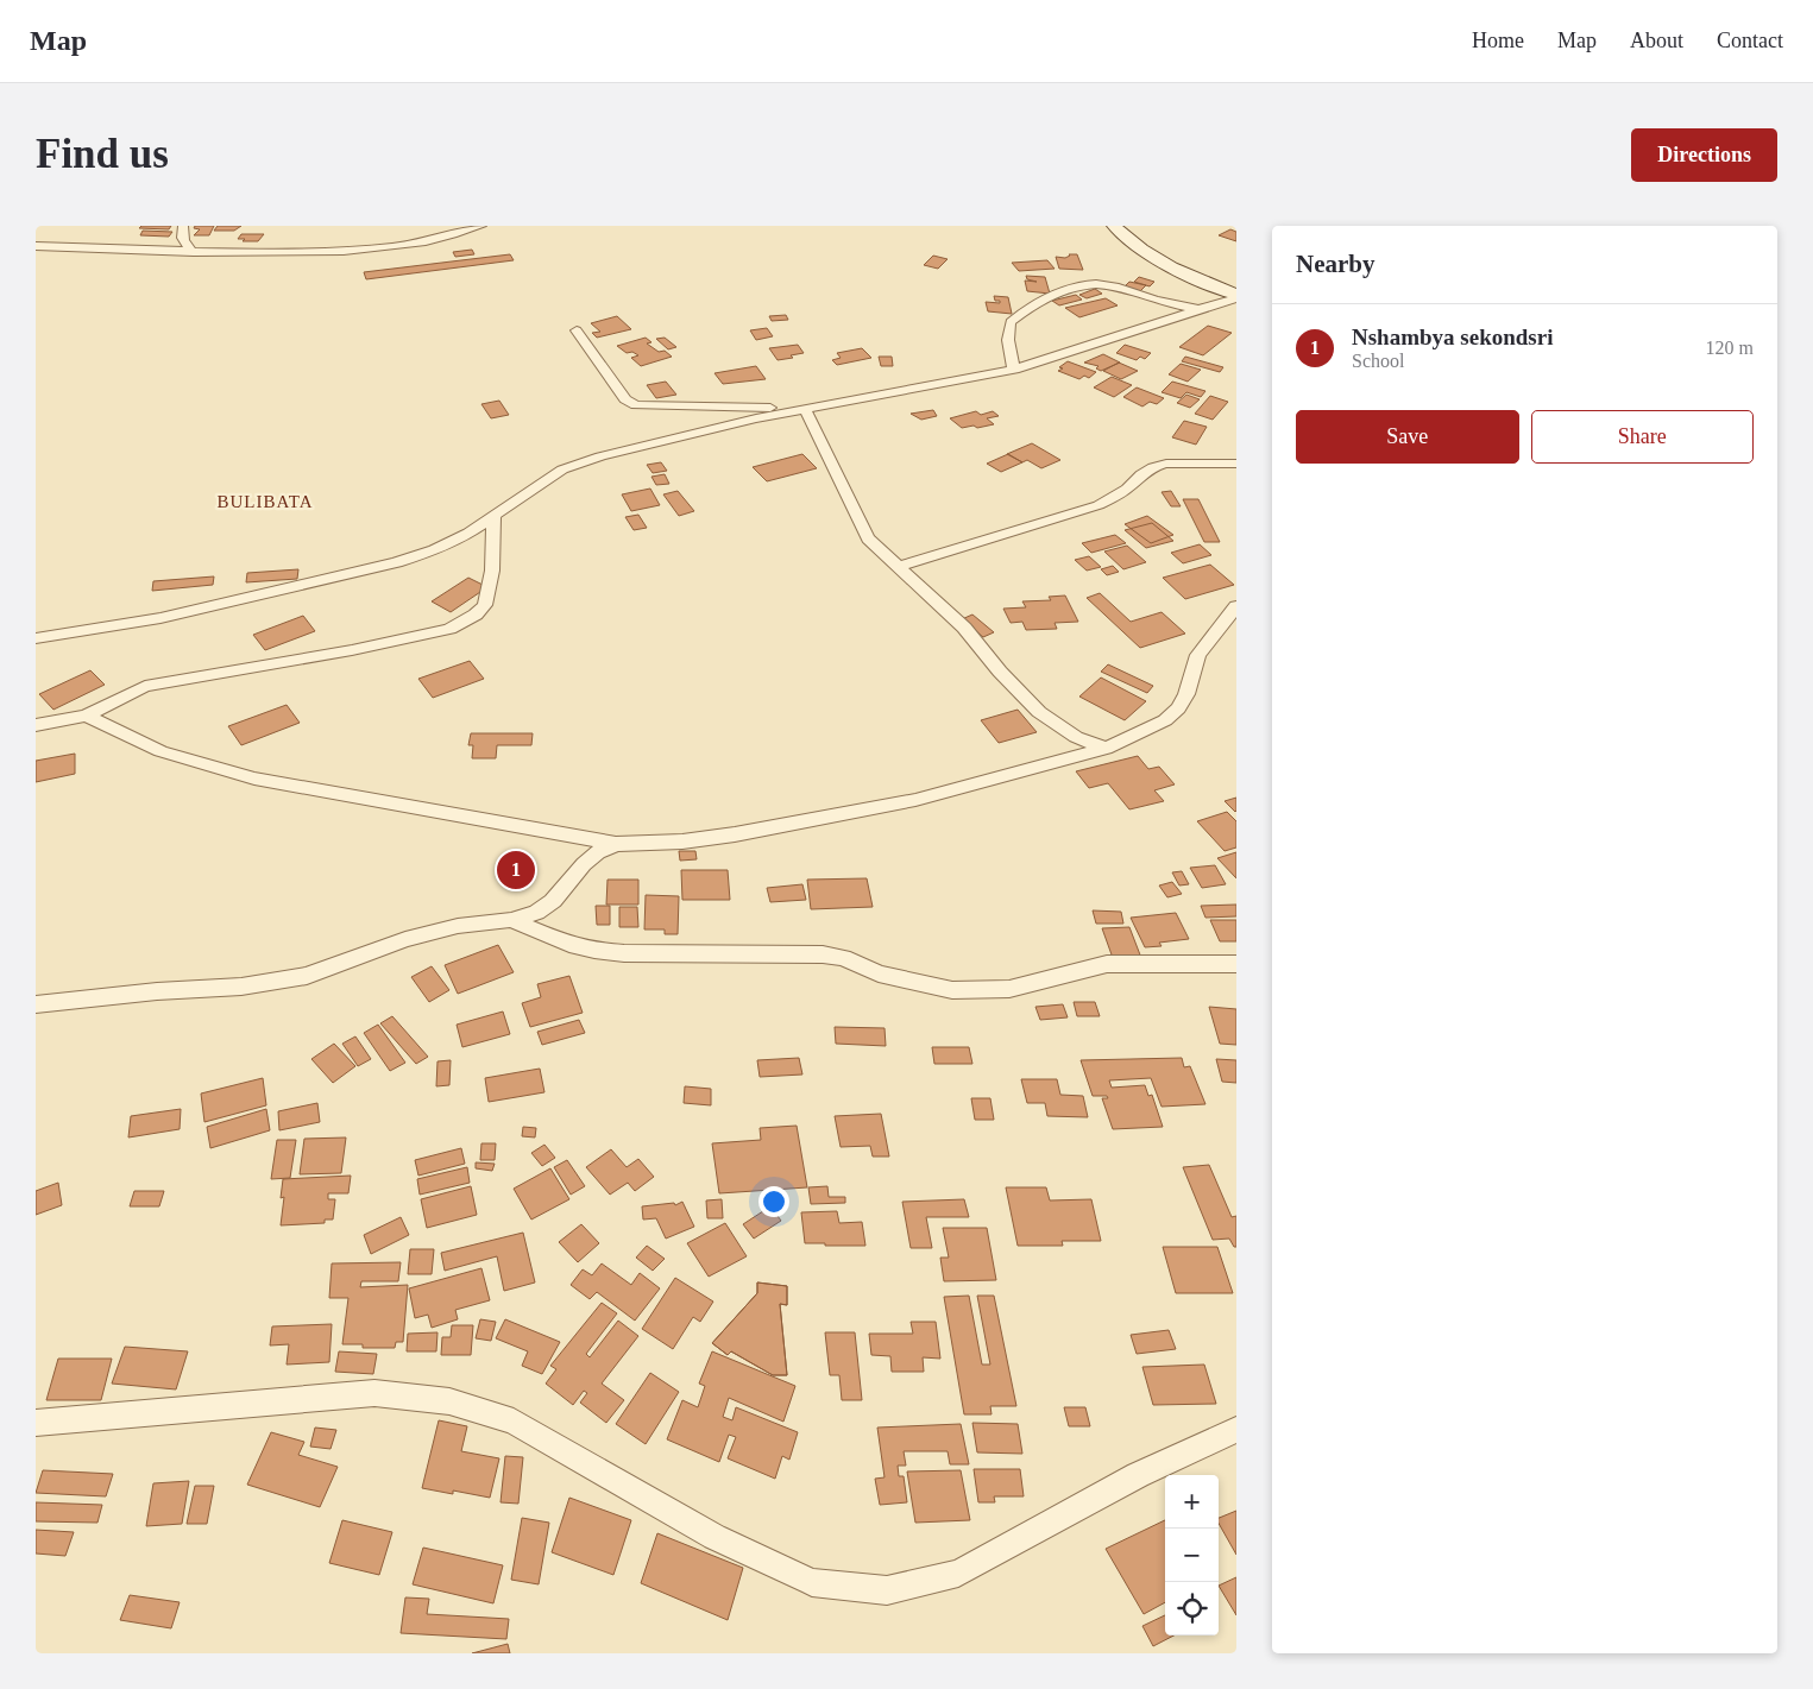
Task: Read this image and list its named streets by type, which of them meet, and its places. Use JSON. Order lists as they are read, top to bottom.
{
  "districts": ["BULIBATA"],
  "page": {
    "header": "Map",
    "nav": [
      "Home",
      "Map",
      "About",
      "Contact"
    ],
    "buttons": [
      "Directions",
      ["Save", "Share"]
    ],
    "title": "Find us",
    "heading": "Nearby",
    "list": [
      {
        "mark": "1",
        "name": "Nshambya sekondsri",
        "note": "School",
        "value": "120 m"
      }
    ],
    "pins": "1",
    "map_buttons": ["+", "−"]
  }
}
